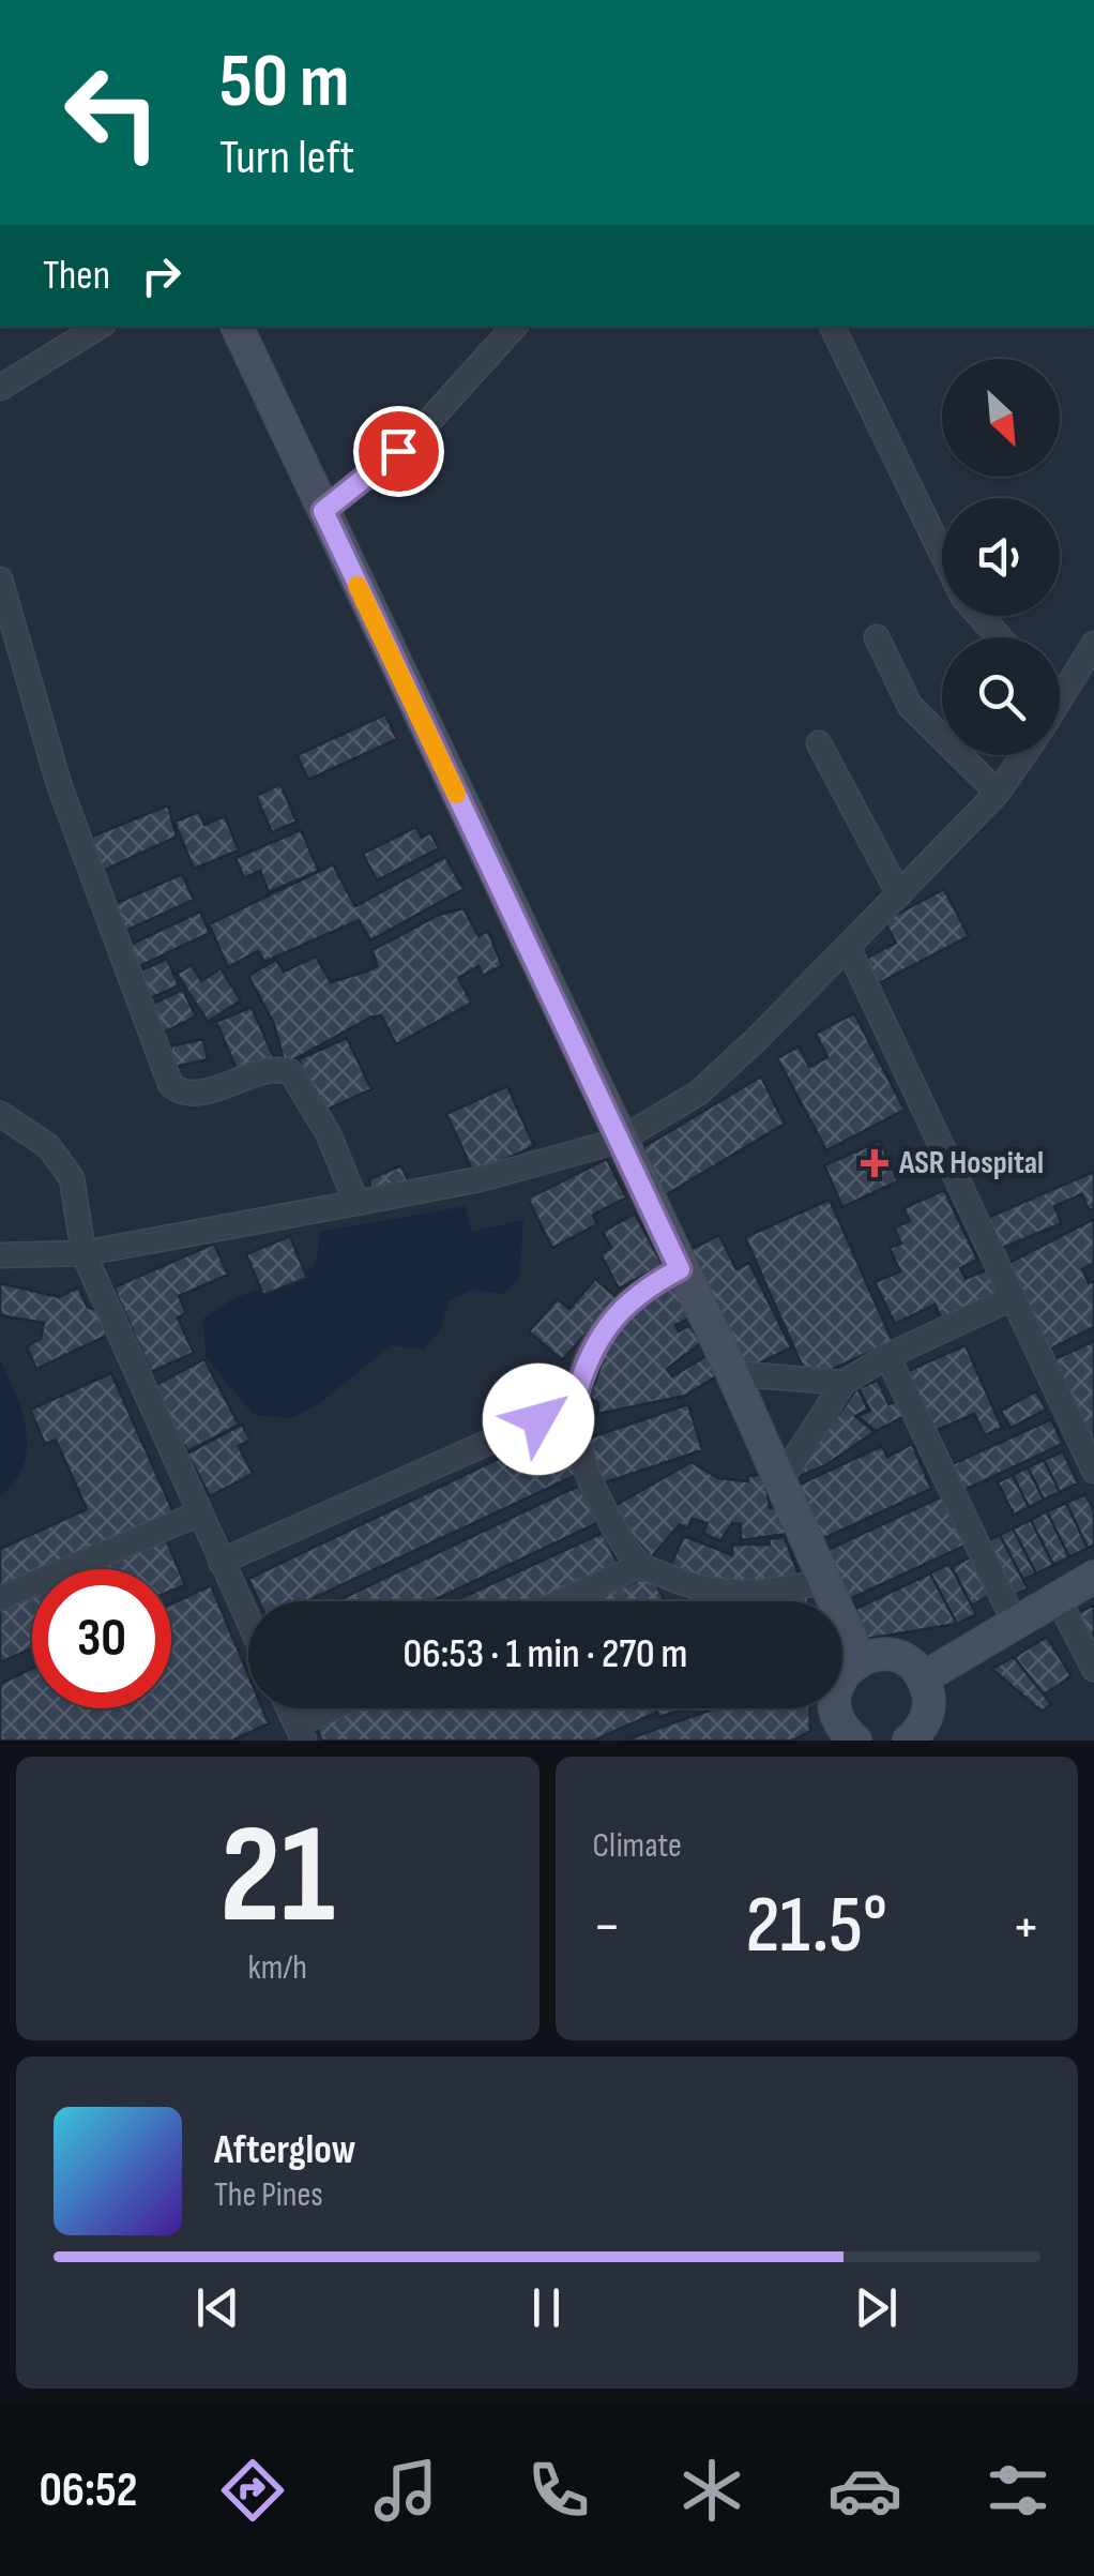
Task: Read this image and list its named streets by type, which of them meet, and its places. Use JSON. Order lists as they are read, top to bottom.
{
  "places": {
    "health": ["ASR Hospital"]
  },
  "north": "bottom right",
  "page": {
    "turn": ["50 m", "Turn left"],
    "then": "Then",
    "limit": "30",
    "trip": "06:53 · 1 min · 270 m",
    "tile": [
      ["21", "km/h"],
      "Climate"
    ],
    "heat": ["−", "21.5°", "+"],
    "song": ["Afterglow", "The Pines"],
    "tabs": "06:52"
  }
}
